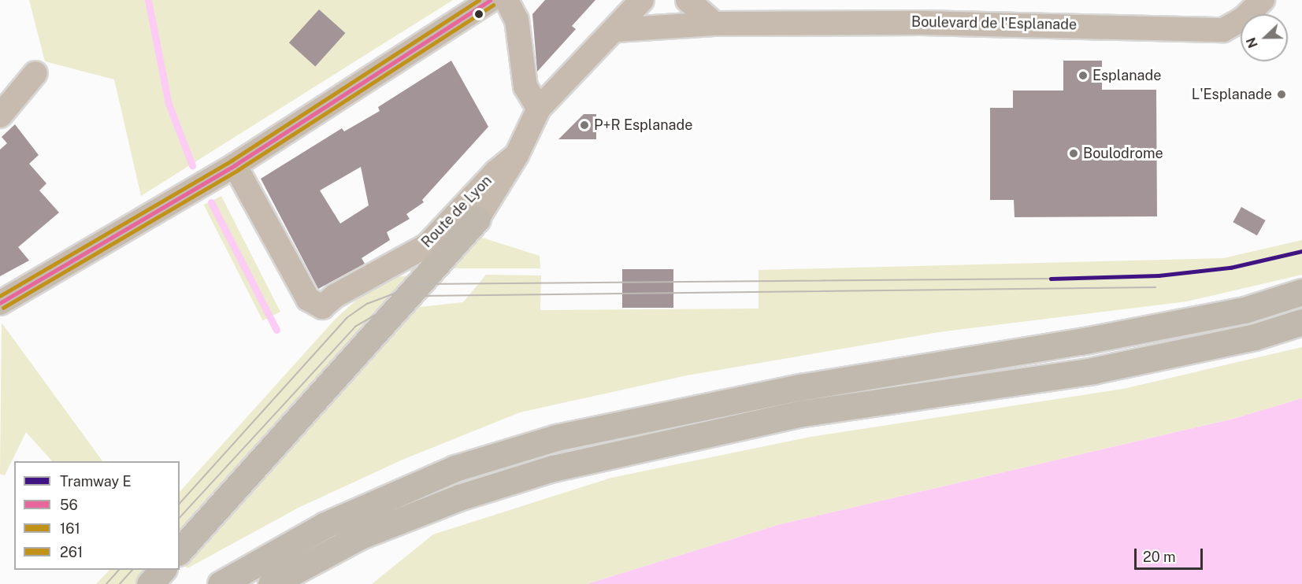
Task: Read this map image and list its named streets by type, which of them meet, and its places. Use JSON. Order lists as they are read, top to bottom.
{
  "streets": {
    "street": ["Boulevard de l'Esplanade", "Route de Lyon"]
  },
  "crossings": [
    ["Boulevard de l'Esplanade", "Route de Lyon"]
  ],
  "places": [
    "Esplanade",
    "L'Esplanade",
    "P+R Esplanade",
    "Boulodrome"
  ],
  "lines": [
    "transit line 56",
    "transit line 261",
    "transit line 161",
    "tram line E"
  ],
  "legend": [
    "Tramway E",
    "56",
    "161",
    "261"
  ],
  "scale_bar": "20 m",
  "north": "left"
}
